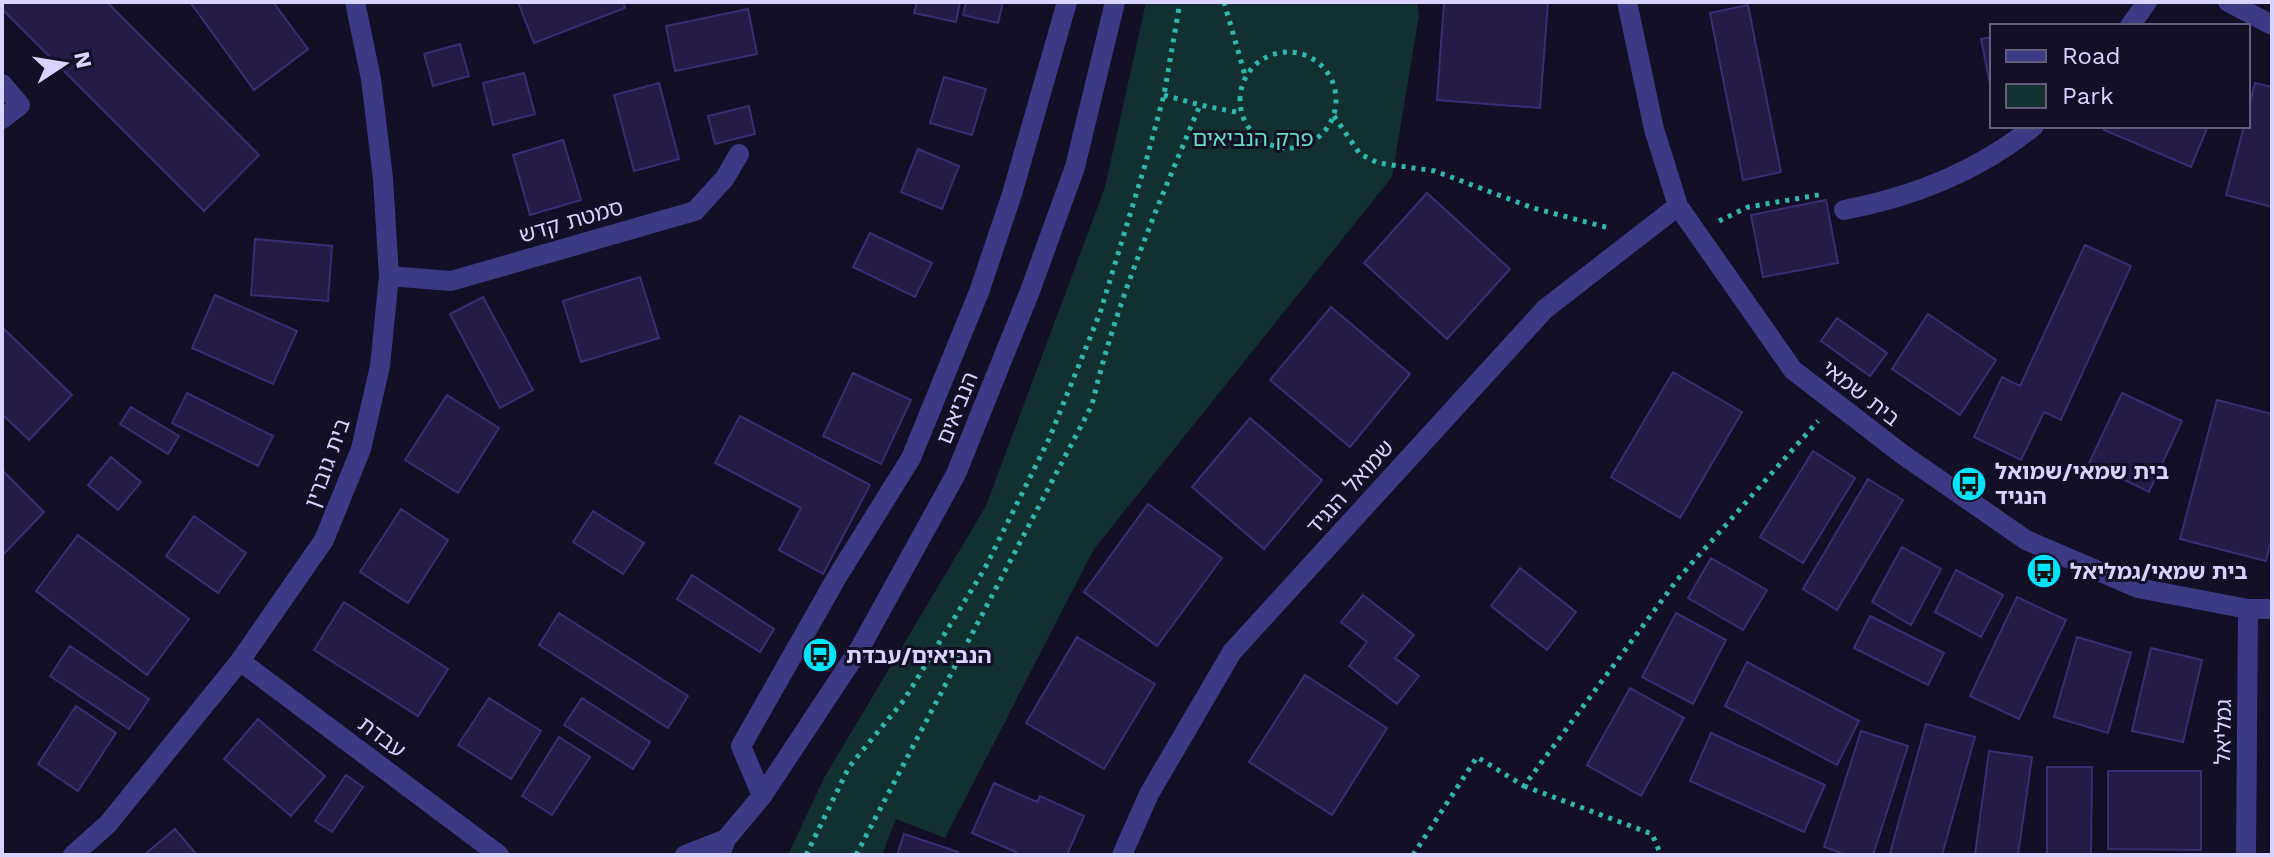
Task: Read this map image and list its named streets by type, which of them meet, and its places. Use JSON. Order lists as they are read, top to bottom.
{
  "streets": {
    "street": [
      "סמטת קדש",
      "בית שמאי",
      "הנביאים",
      "בית גוברין",
      "שמואל הנגיד",
      "גמליאל",
      "עבדת"
    ]
  },
  "crossings": [
    ["סמטת קדש", "בית גוברין"],
    ["בית שמאי", "שמואל הנגיד"],
    ["בית שמאי", "גמליאל"],
    ["בית גוברין", "עבדת"]
  ],
  "parks": ["פרק הנביאים"],
  "places": {
    "bus stop": ["בית שמאי/שמואל הנגיד", "בית שמאי/גמליאל", "הנביאים/עבדת"]
  },
  "legend": ["Road", "Park"],
  "north": "right"
}
